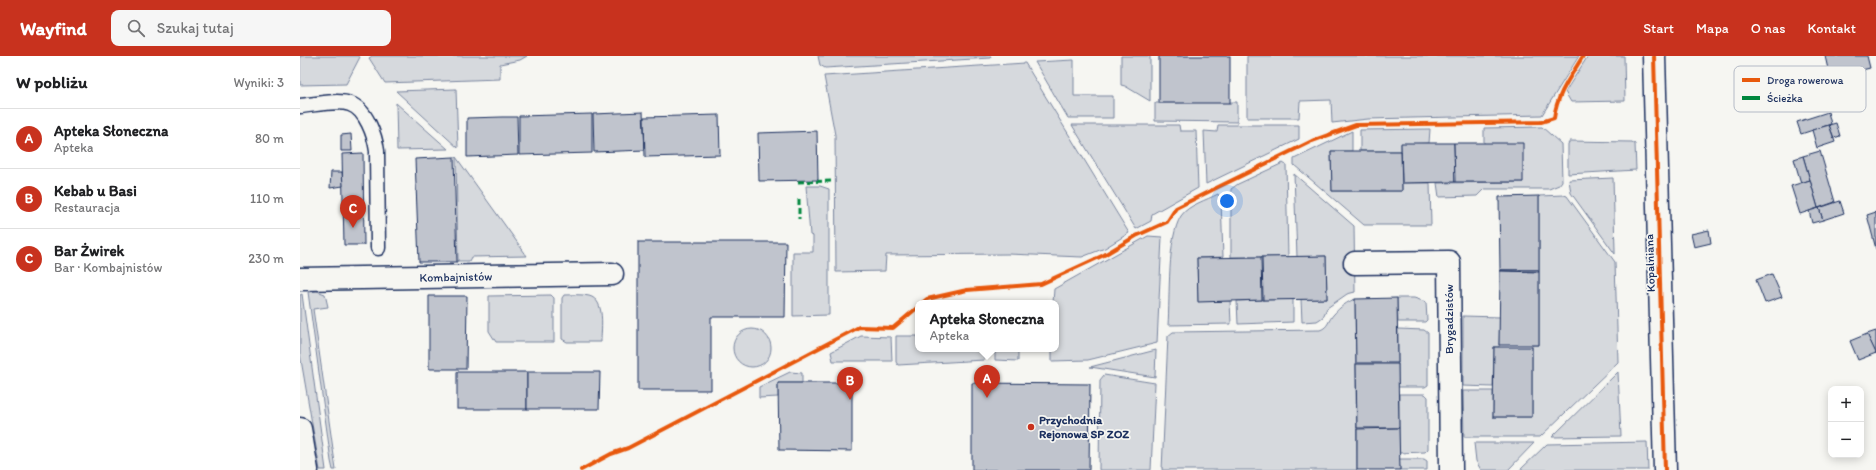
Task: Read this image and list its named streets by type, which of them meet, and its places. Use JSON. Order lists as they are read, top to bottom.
{
  "streets": {
    "street": ["Kopalniana", "Kombajnistów", "Brygadzistów"]
  },
  "places": ["Przychodnia Rejonowa SP ZOZ"],
  "legend": ["Droga rowerowa", "Ścieżka"],
  "page": {
    "header": "Wayfind",
    "search": "Szukaj tutaj",
    "nav": [
      "Start",
      "Mapa",
      "O nas",
      "Kontakt"
    ],
    "heading": ["W pobliżu", "Wyniki: 3"],
    "list": [
      {
        "mark": "A",
        "name": "Apteka Słoneczna",
        "note": "Apteka",
        "value": "80 m"
      },
      {
        "mark": "B",
        "name": "Kebab u Basi",
        "note": "Restauracja",
        "value": "110 m"
      },
      {
        "mark": "C",
        "name": "Bar Żwirek",
        "note": "Bar · Kombajnistów",
        "value": "230 m"
      }
    ],
    "pins": ["C", "A", "B"],
    "popup": ["Apteka Słoneczna", "Apteka"],
    "map_buttons": ["+", "−"]
  }
}
